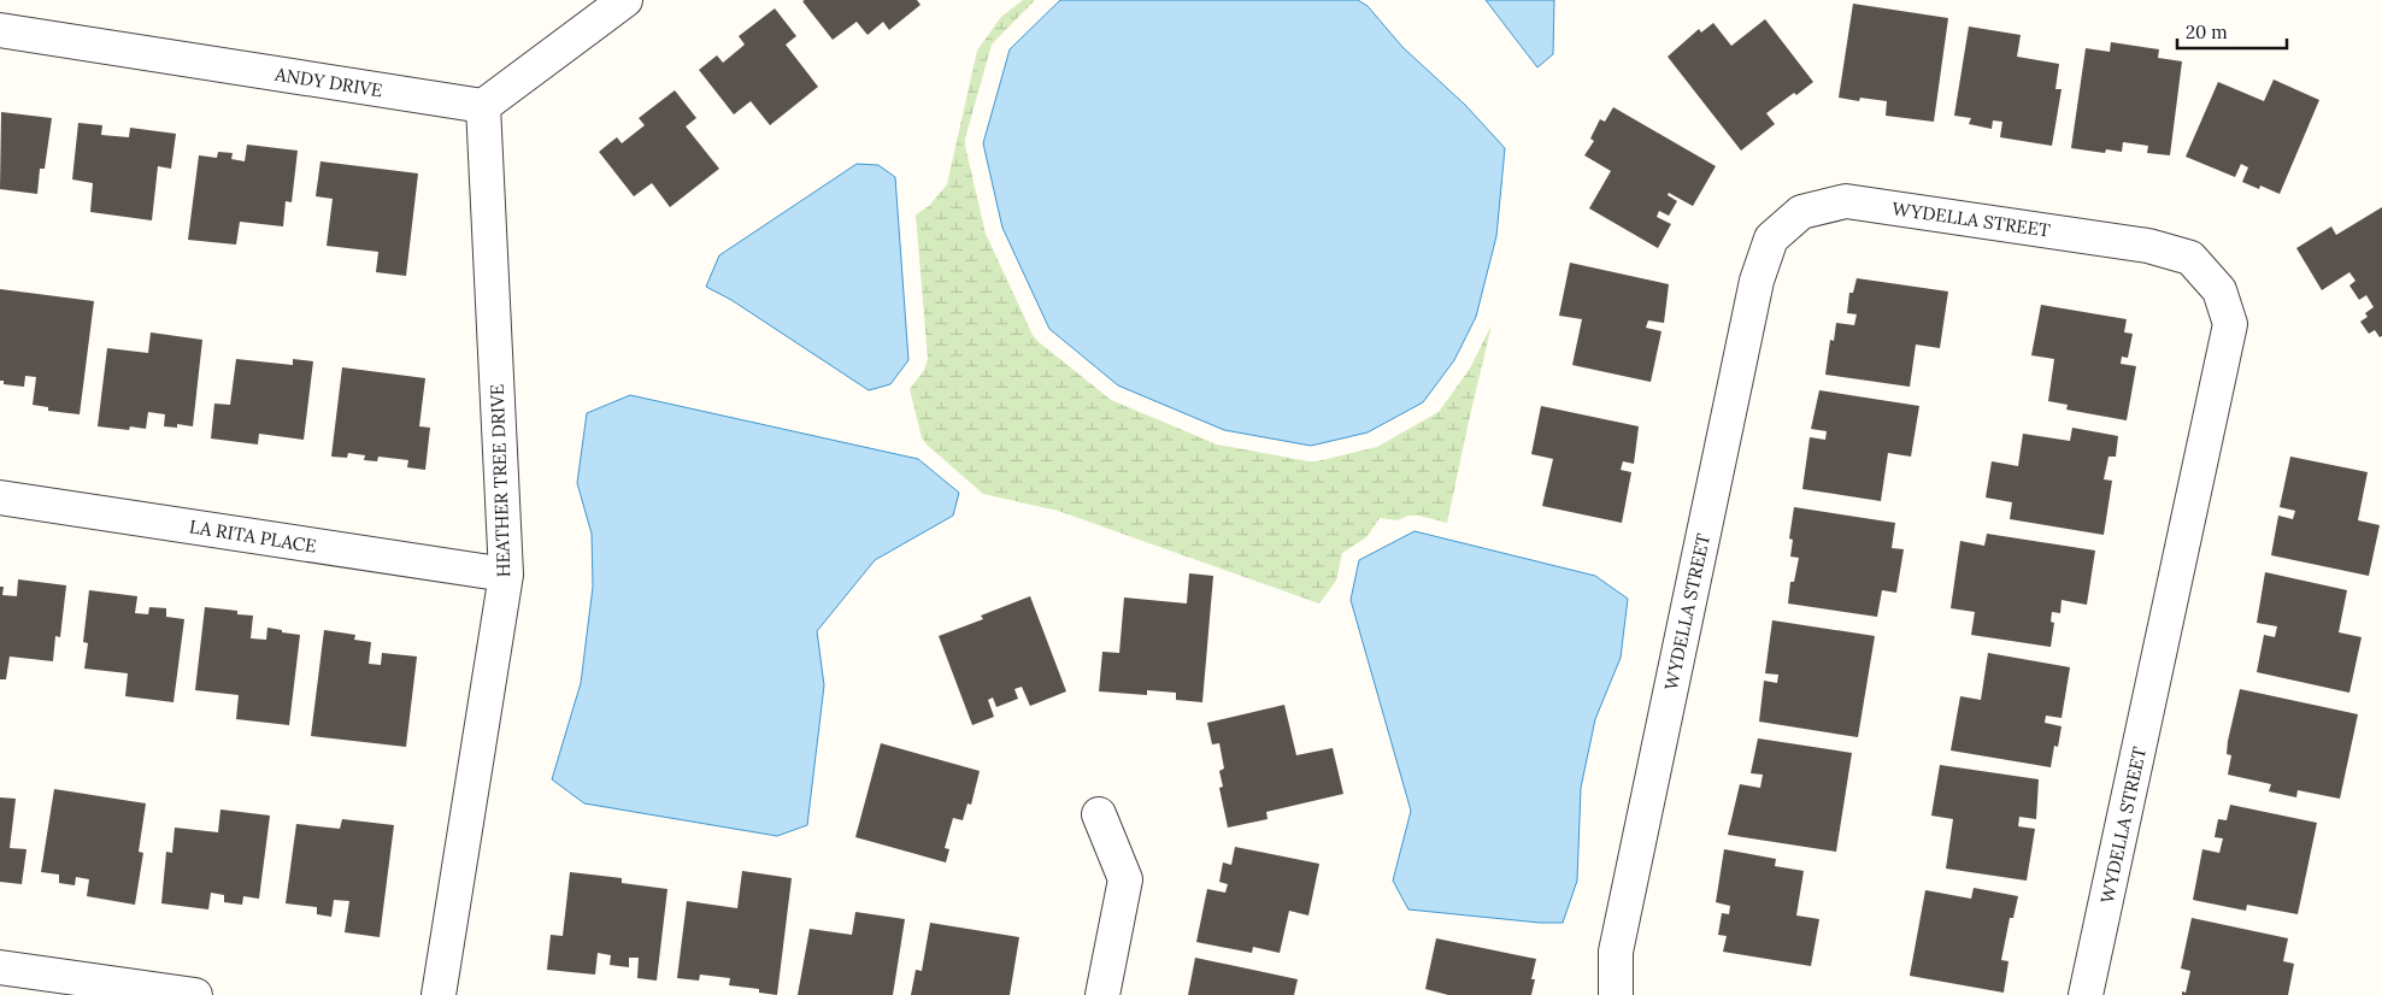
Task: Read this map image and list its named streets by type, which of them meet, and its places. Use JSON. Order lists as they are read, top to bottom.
{
  "streets": {
    "street": [
      "ANDY DRIVE",
      "WYDELLA STREET",
      "HEATHER TREE DRIVE",
      "LA RITA PLACE"
    ]
  },
  "crossings": [
    ["ANDY DRIVE", "HEATHER TREE DRIVE"],
    ["HEATHER TREE DRIVE", "LA RITA PLACE"]
  ],
  "scale_bar": "20 m"
}
